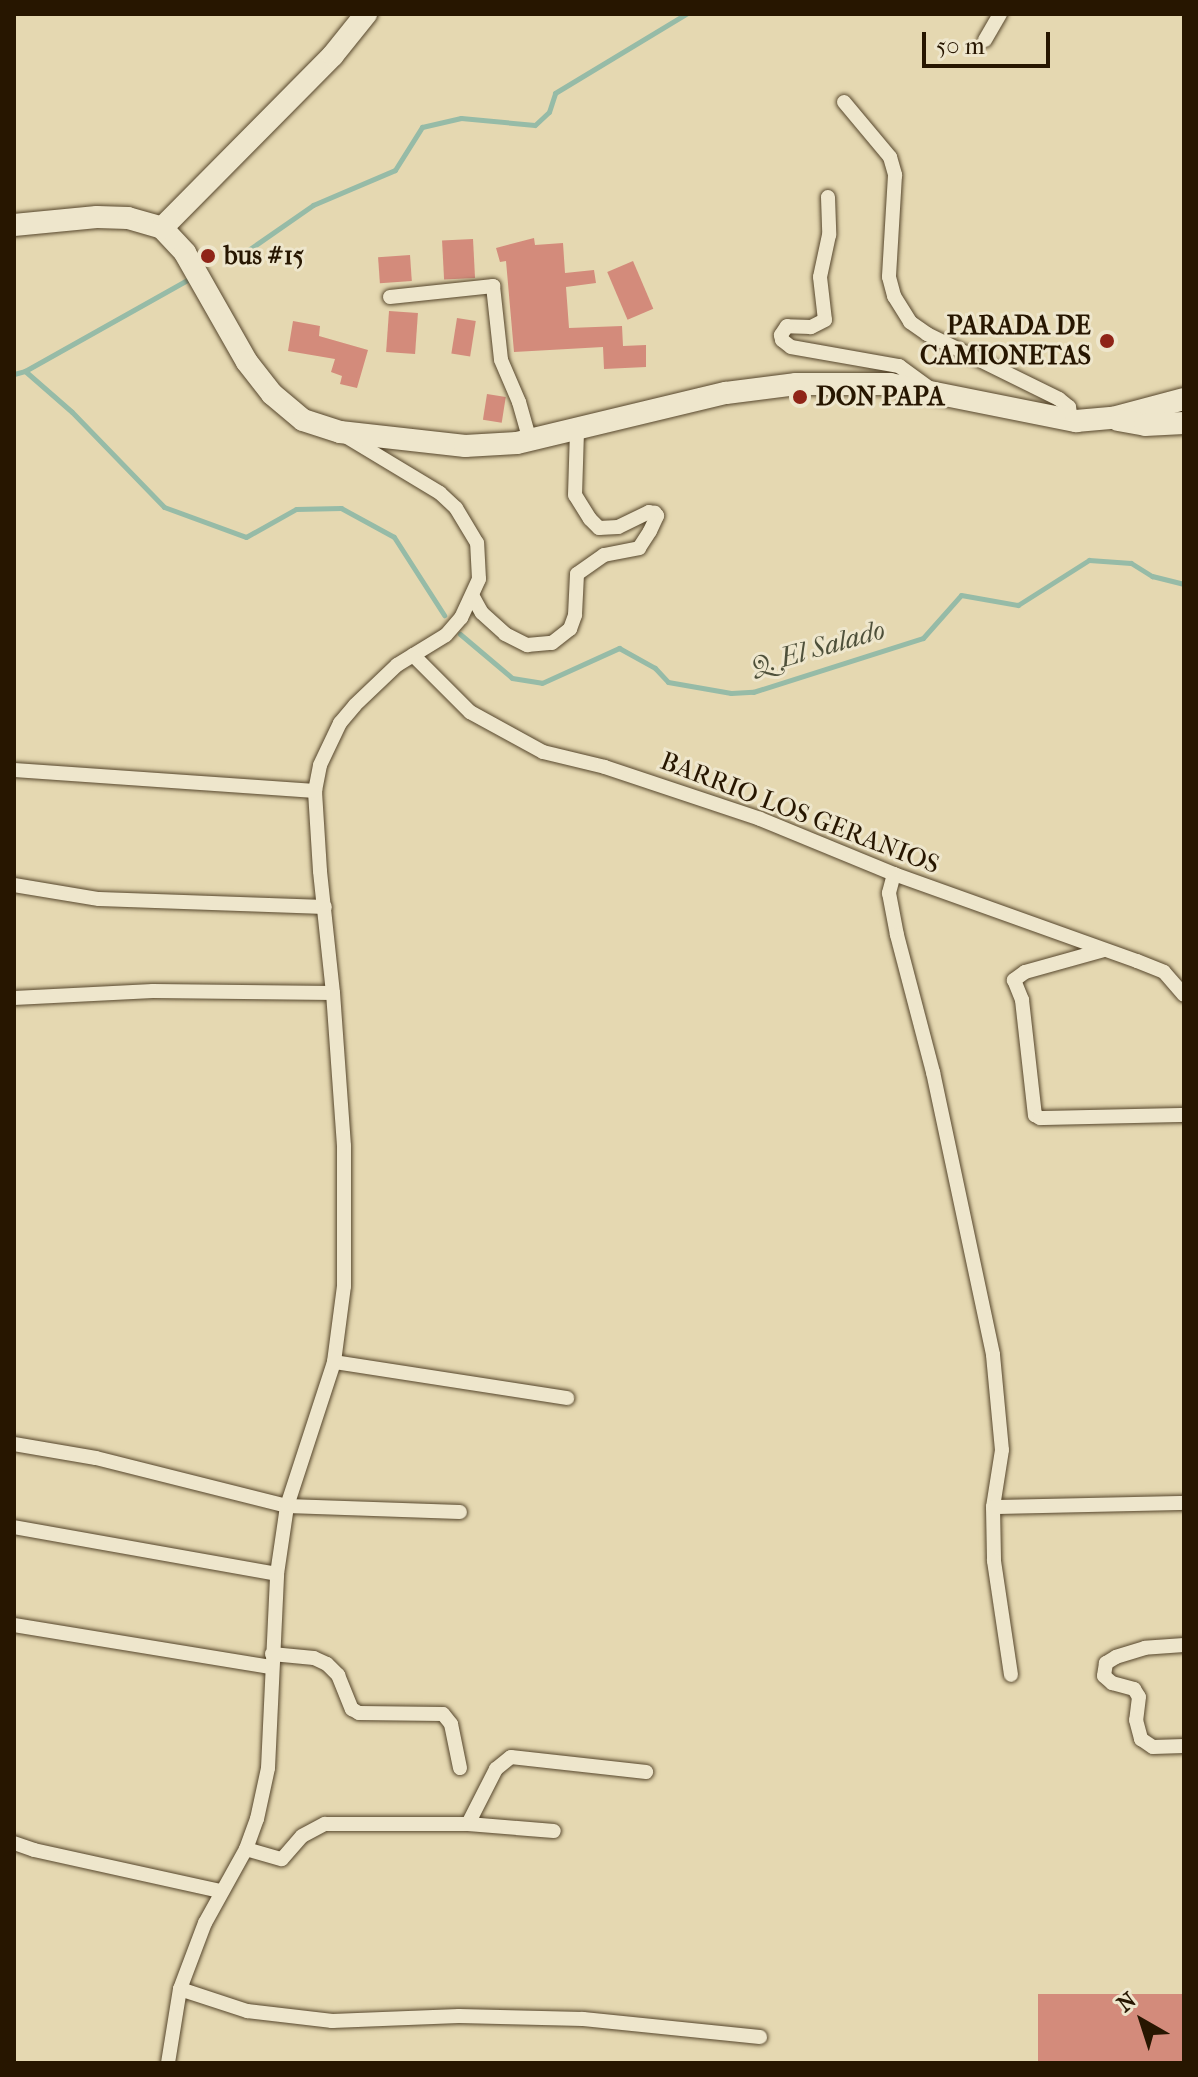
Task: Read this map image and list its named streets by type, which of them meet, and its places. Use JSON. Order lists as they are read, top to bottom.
{
  "streets": {
    "street": ["BARRIO LOS GERANIOS"]
  },
  "water": ["Q. El Salado"],
  "places": ["bus #15", "PARADA DE CAMIONETAS", "DON PAPA"],
  "scale_bar": "50 m",
  "north": "top left"
}
